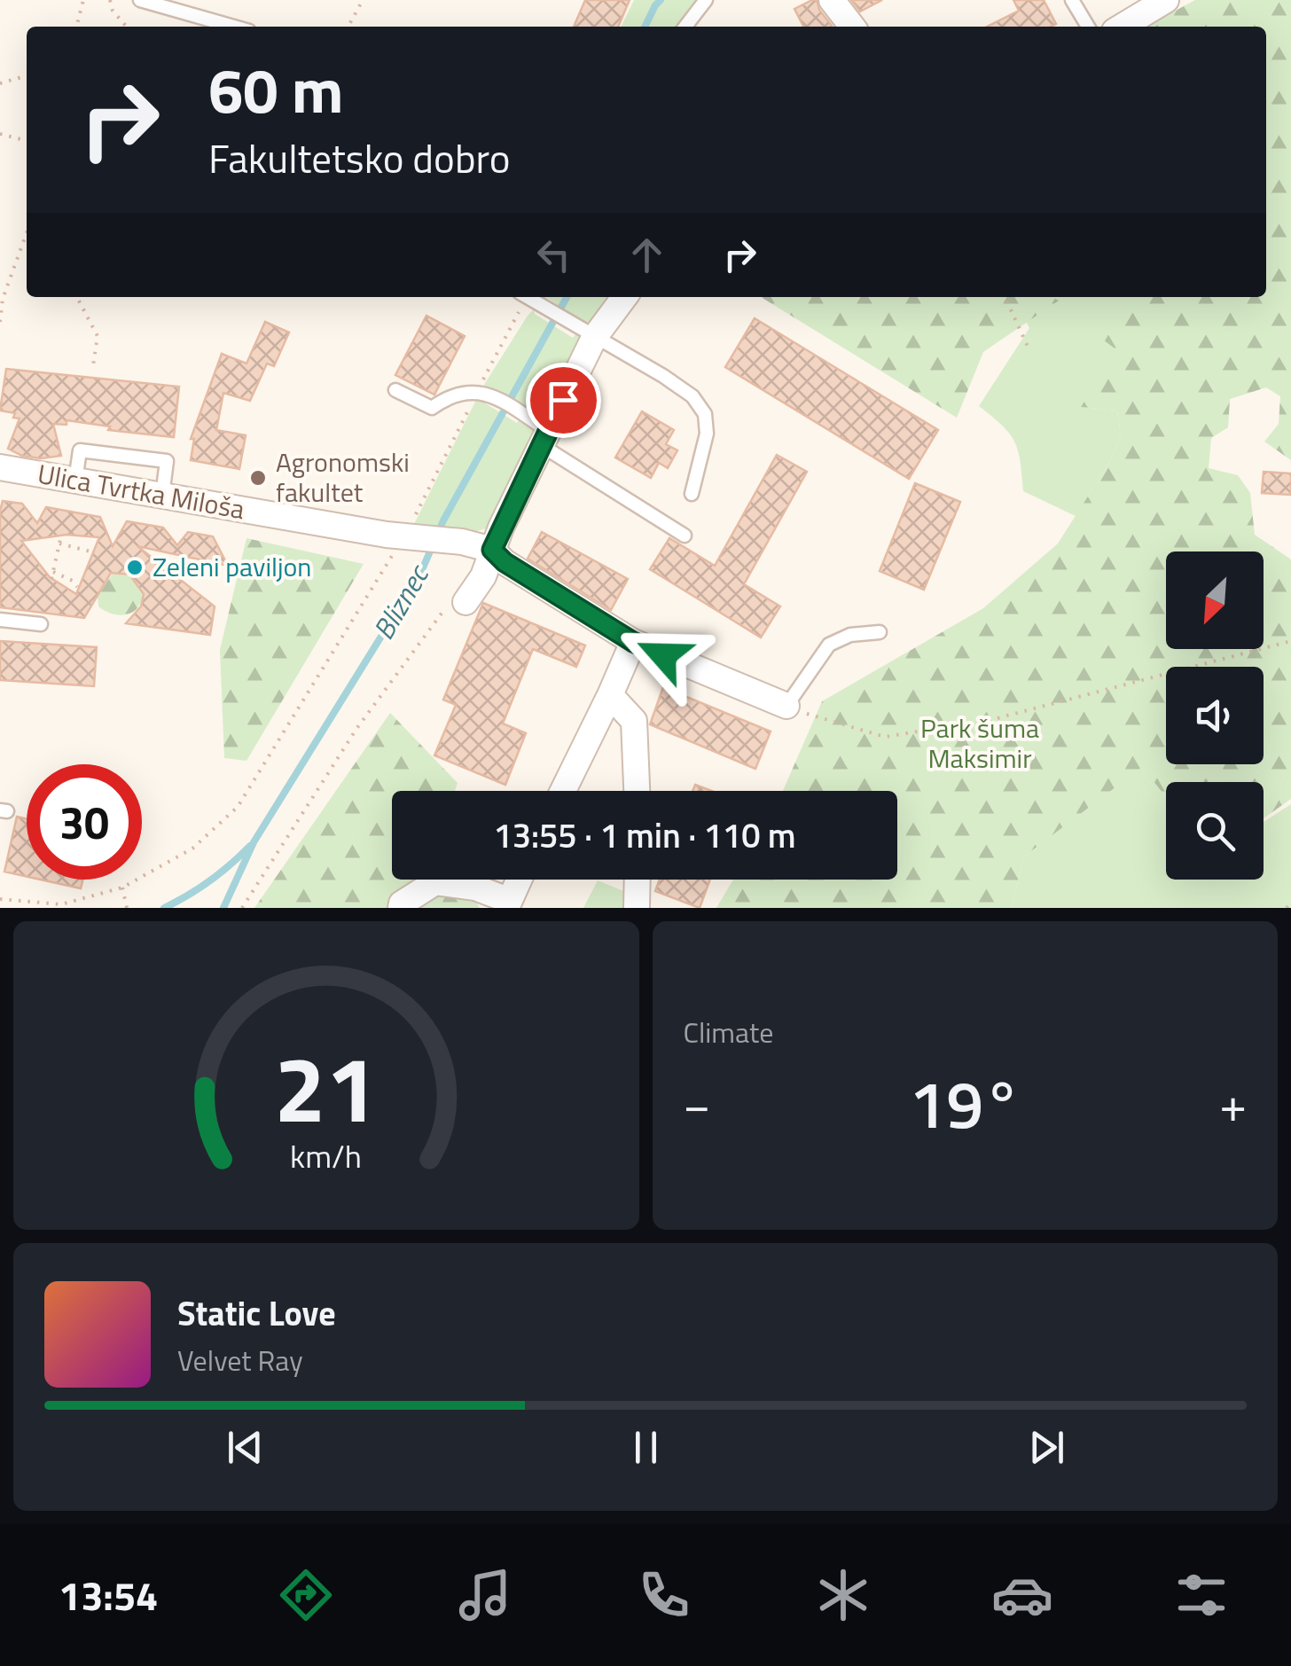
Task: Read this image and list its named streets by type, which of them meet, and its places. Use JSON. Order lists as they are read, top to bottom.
{
  "streets": {
    "street": ["Ulica Tvrtka Miloša"]
  },
  "water": ["Bliznec"],
  "parks": ["Park šuma Maksimir"],
  "places": ["Agronomski fakultet", "Zeleni paviljon"],
  "north": "bottom left",
  "page": {
    "turn": ["60 m", "Fakultetsko dobro"],
    "limit": "30",
    "trip": "13:55 · 1 min · 110 m",
    "tile": "Climate",
    "heat": ["−", "19°", "+"],
    "song": ["Static Love", "Velvet Ray"],
    "tabs": "13:54",
    "gauge": ["21", "km/h"]
  }
}
